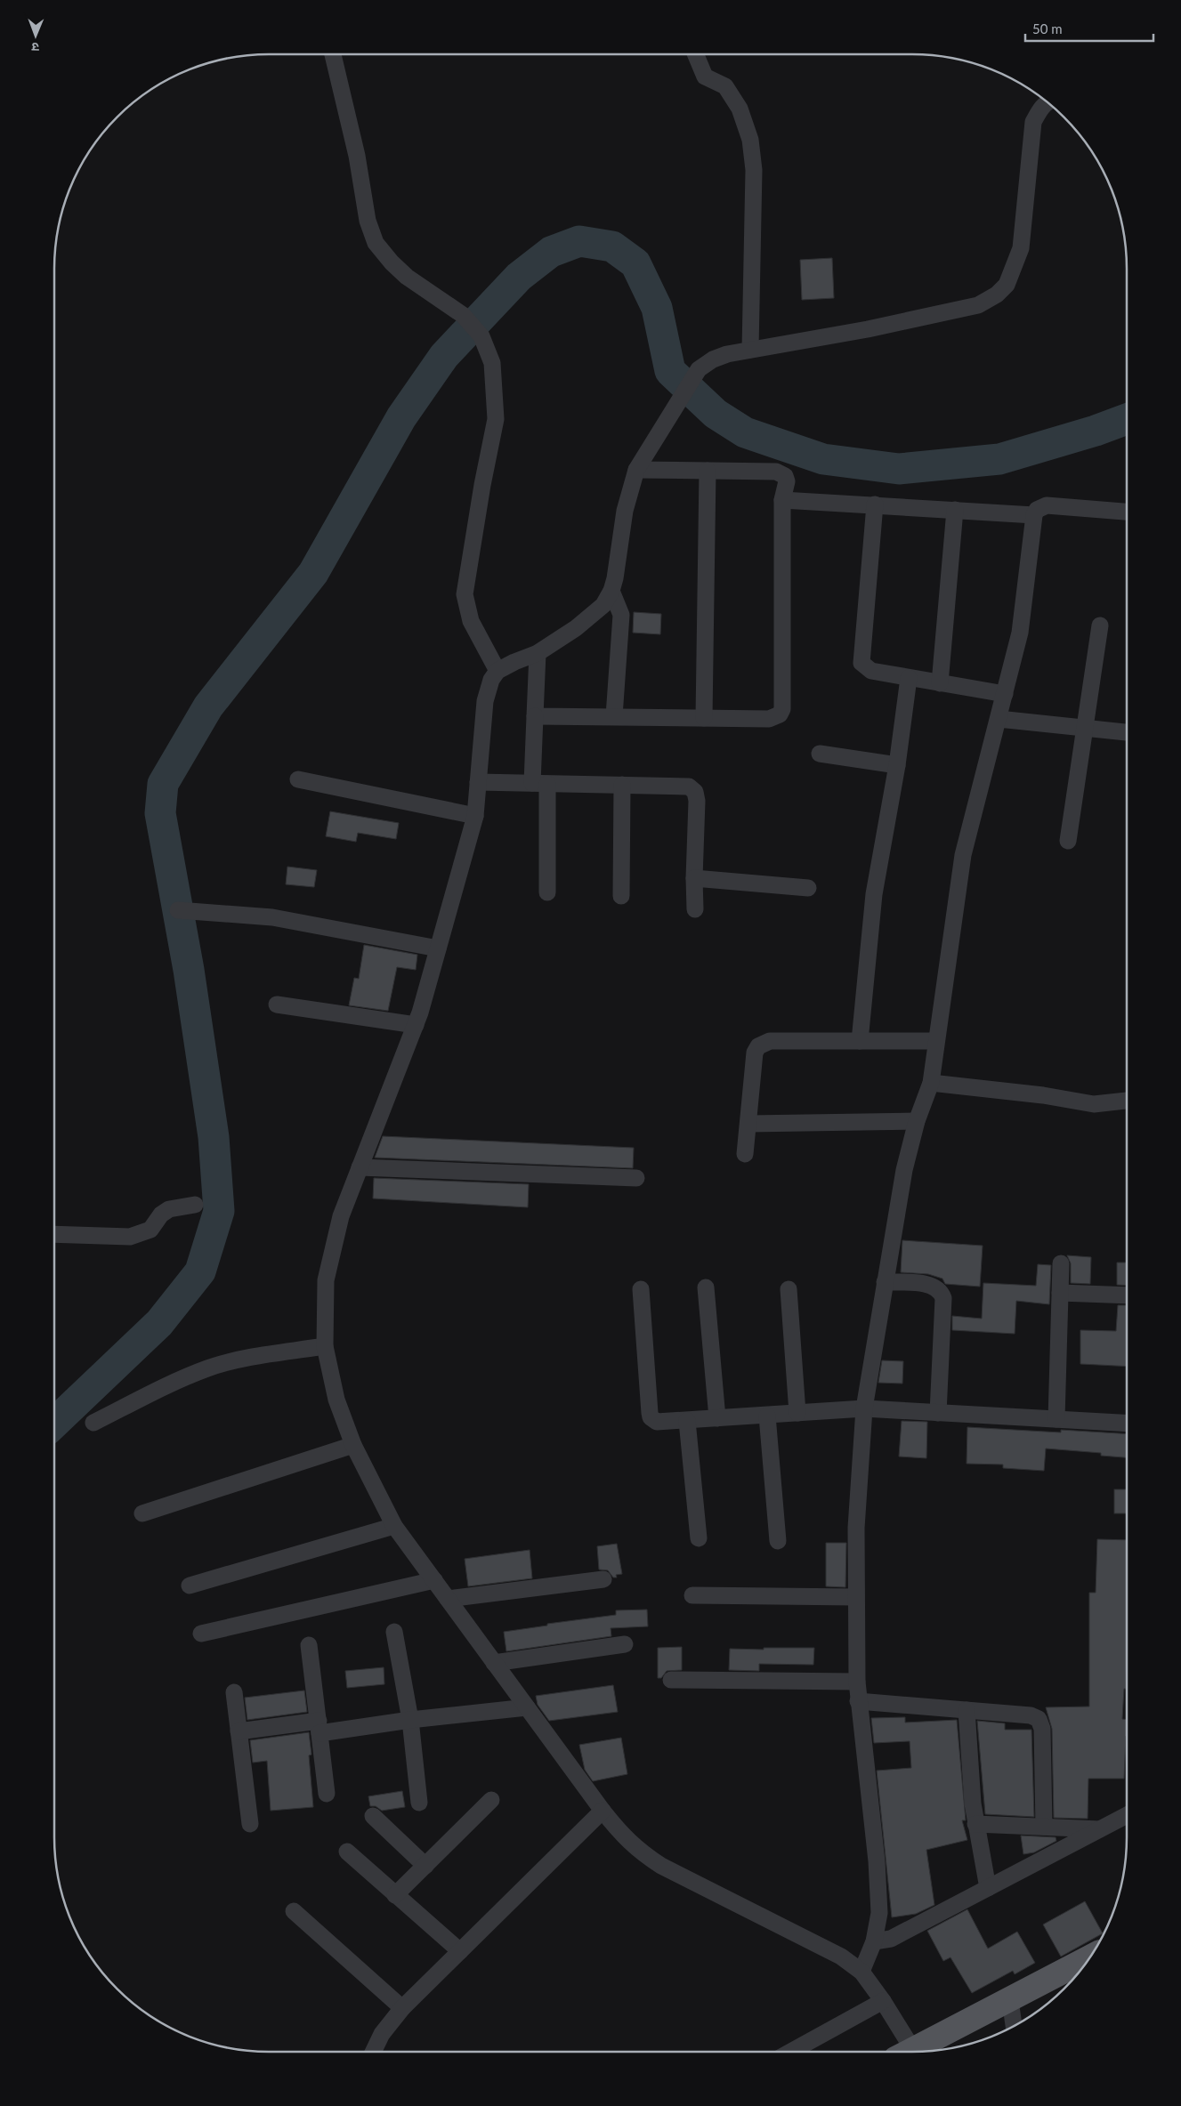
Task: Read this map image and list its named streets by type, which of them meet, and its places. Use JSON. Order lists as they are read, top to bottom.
{
  "scale_bar": "50 m",
  "north": "bottom"
}
